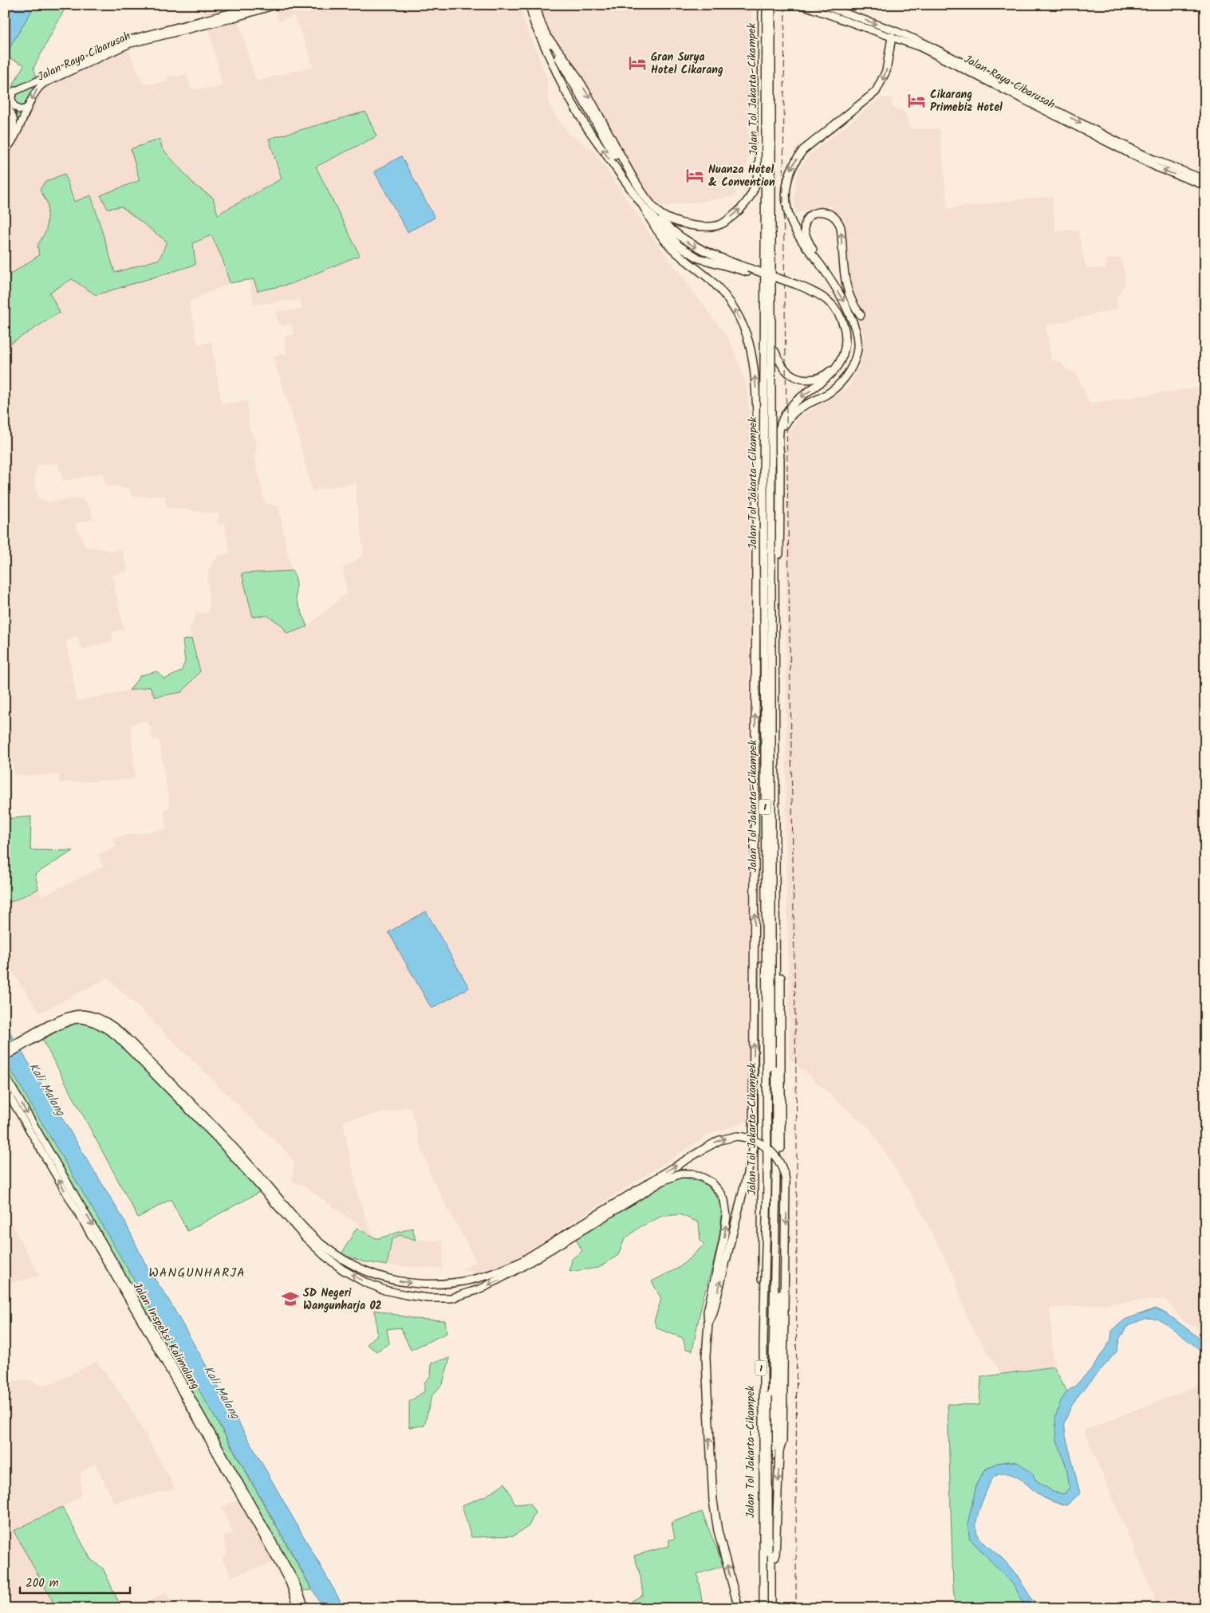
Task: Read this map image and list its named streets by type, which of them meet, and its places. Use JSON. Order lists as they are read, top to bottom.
{
  "streets": {
    "highway": ["Jalan Tol Jakarta–Cikampek", "1"],
    "main road": ["Jalan Raya Cibarusah", "Jalan Inspeksi Kalimalang"]
  },
  "districts": ["WANGUNHARJA"],
  "water": ["Kali Malang"],
  "places": {
    "hotel": ["Gran Surya Hotel Cikarang", "Cikarang Primebiz Hotel", "Nuanza Hotel & Convention"],
    "school or university": ["SD Negeri Wangunharja 02"]
  },
  "scale_bar": "200 m"
}
